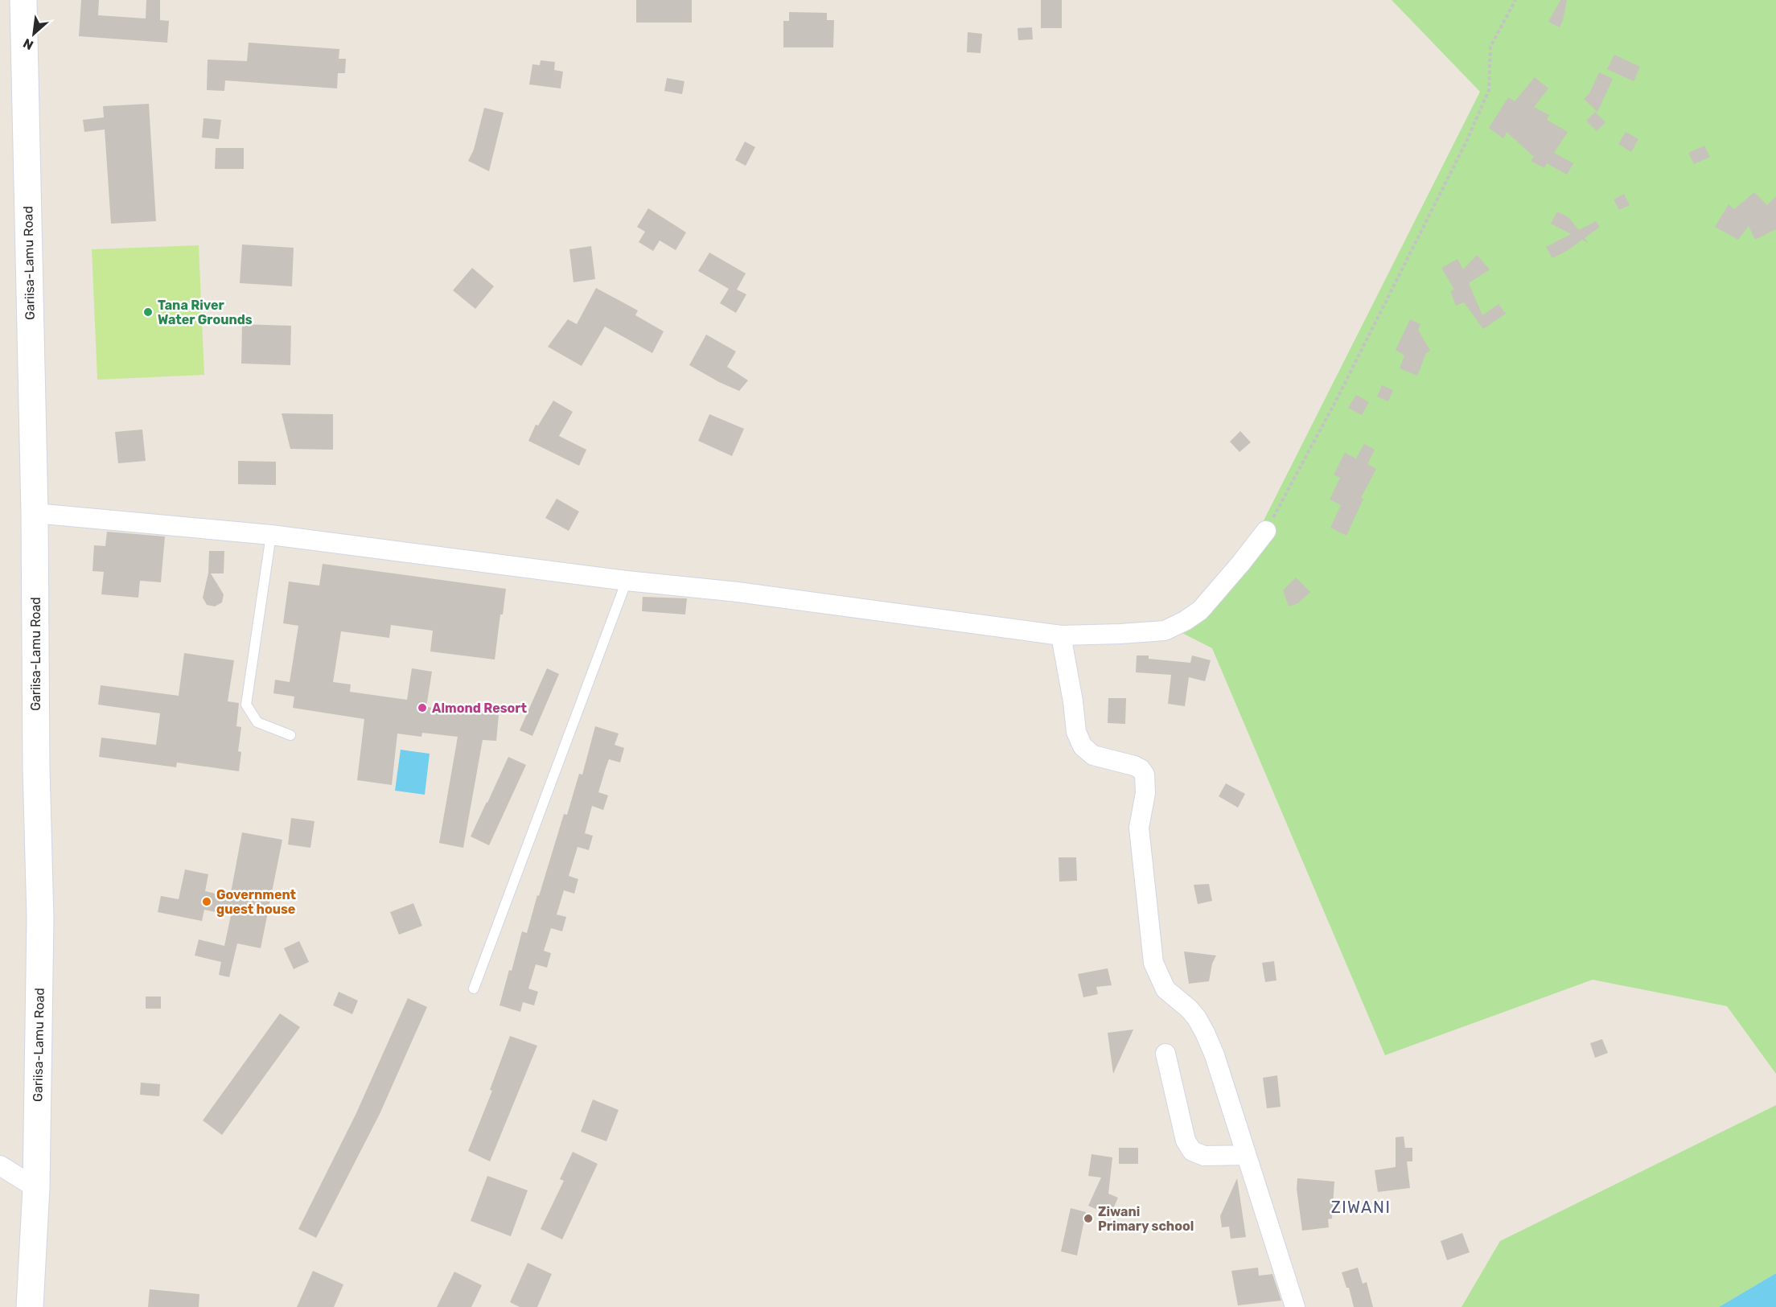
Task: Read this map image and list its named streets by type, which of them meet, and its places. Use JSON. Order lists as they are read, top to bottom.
{
  "streets": {
    "street": ["Gariisa-Lamu Road"]
  },
  "districts": ["ZIWANI"],
  "places": [
    "Tana River Water Grounds",
    "Almond Resort",
    "Government guest house",
    "Ziwani Primary school"
  ],
  "north": "bottom left"
}
